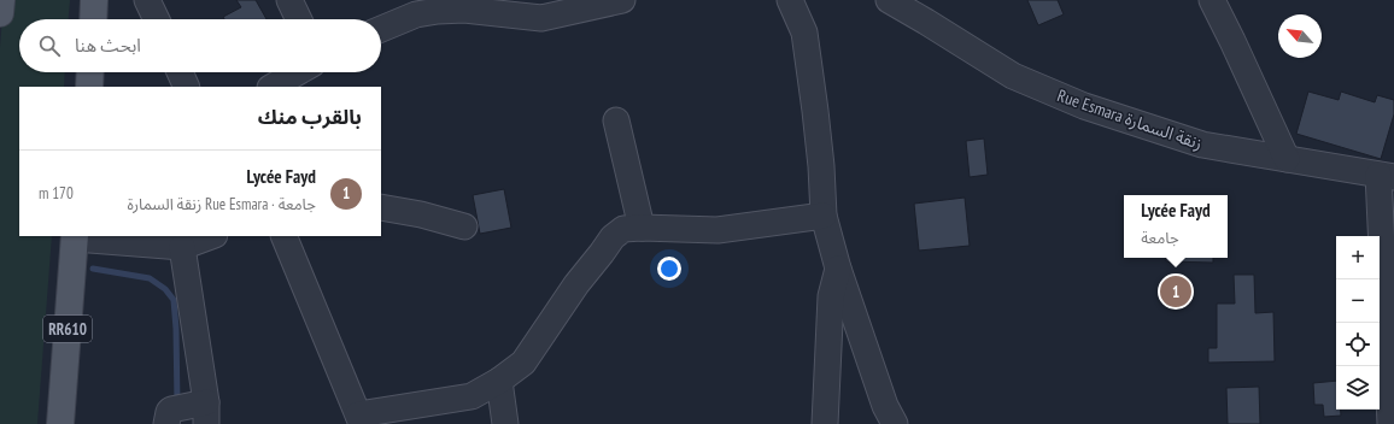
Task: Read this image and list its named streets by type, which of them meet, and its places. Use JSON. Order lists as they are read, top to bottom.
{
  "streets": {
    "main road": ["RR610"],
    "street": ["Rue Esmara زنقة السمارة"]
  },
  "north": "top left",
  "page": {
    "search": "ابحث هنا",
    "heading": "بالقرب منك",
    "list": [
      {
        "mark": "1",
        "name": "Lycée Fayd",
        "note": "جامعة · Rue Esmara زنقة السمارة",
        "value": "170 m"
      }
    ],
    "popup": ["Lycée Fayd", "جامعة"],
    "map_buttons": ["+", "−"],
    "pins": "1"
  }
}
